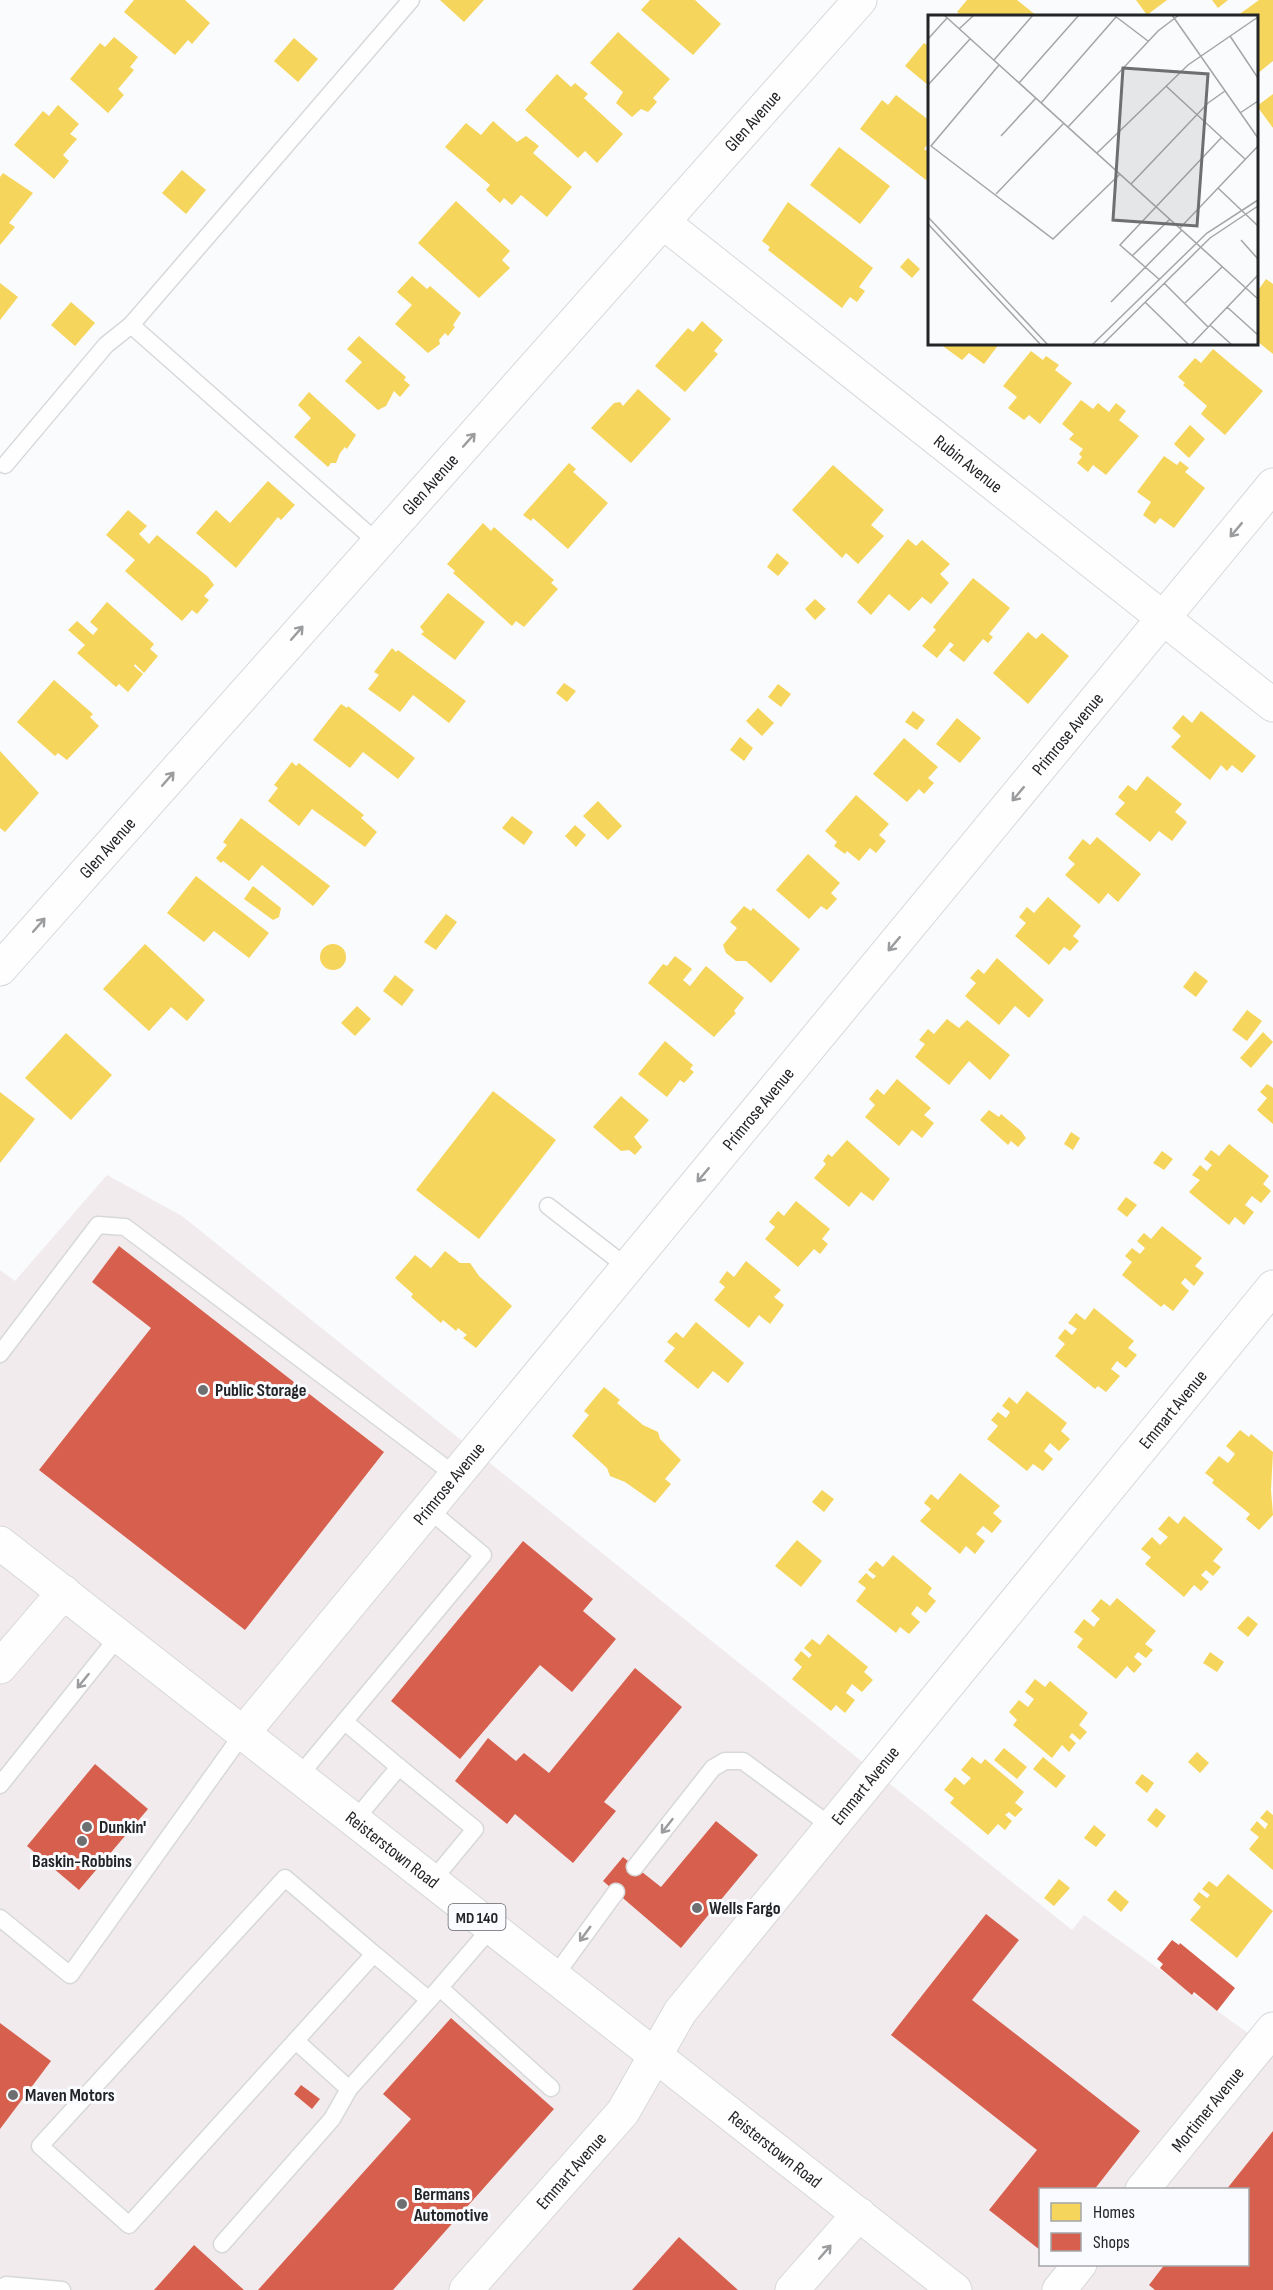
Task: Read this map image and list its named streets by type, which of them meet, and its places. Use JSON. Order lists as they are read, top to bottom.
{
  "streets": {
    "street": [
      "Glen Avenue",
      "Rubin Avenue",
      "Primrose Avenue",
      "Emmart Avenue",
      "Reisterstown Road",
      "MD 140",
      "Mortimer Avenue"
    ]
  },
  "crossings": [
    ["Glen Avenue", "Rubin Avenue"],
    ["Rubin Avenue", "Primrose Avenue"],
    ["Primrose Avenue", "Reisterstown Road"],
    ["Emmart Avenue", "Reisterstown Road"]
  ],
  "one_way": ["Glen Avenue", "Primrose Avenue"],
  "places": [
    "Public Storage",
    "Dunkin'",
    "Baskin-Robbins",
    "Wells Fargo",
    "Maven Motors",
    "Bermans Automotive"
  ],
  "legend": ["Homes", "Shops"]
}
